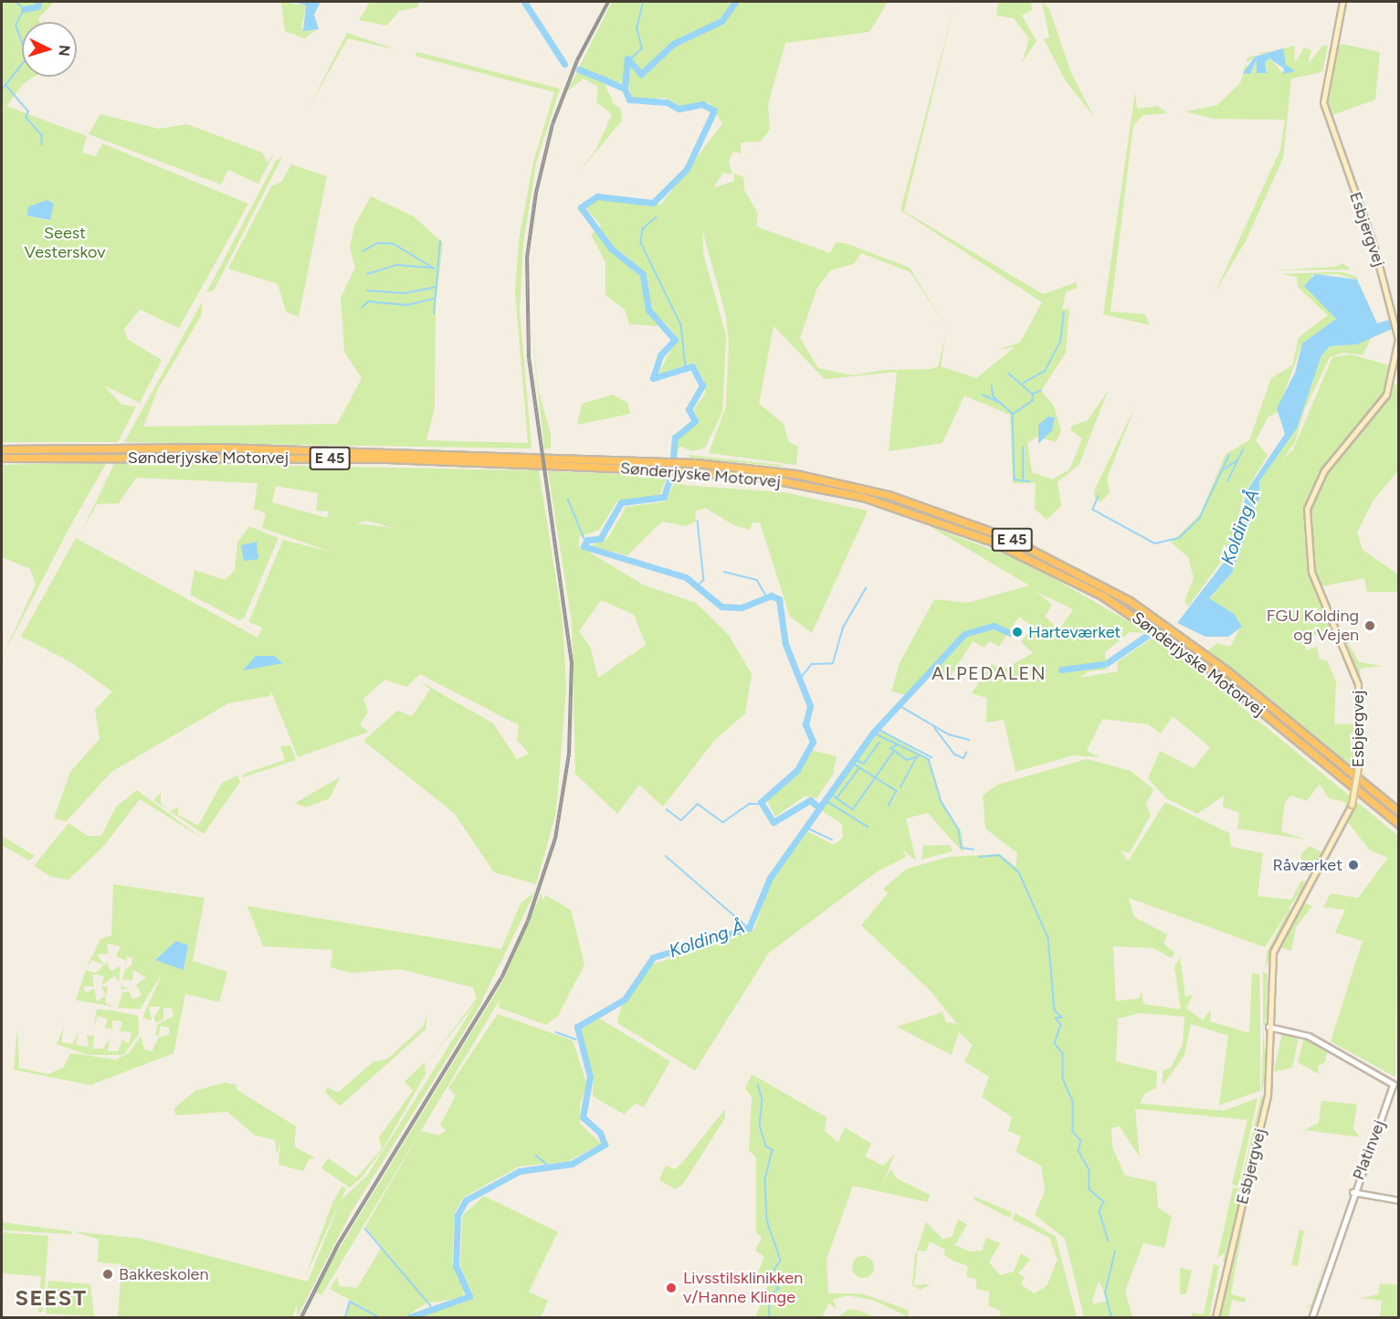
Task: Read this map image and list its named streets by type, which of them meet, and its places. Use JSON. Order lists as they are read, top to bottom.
{
  "streets": {
    "highway": ["Sønderjyske Motorvej", "E 45"],
    "main road": ["Esbjergvej"],
    "street": ["Platinvej"]
  },
  "crossings": [
    ["Esbjergvej", "Platinvej"]
  ],
  "districts": ["ALPEDALEN", "SEEST"],
  "water": ["Kolding Å"],
  "parks": ["Seest Vesterskov"],
  "places": [
    "FGU Kolding og Vejen",
    "Harteværket",
    "Råværket",
    "Bakkeskolen",
    "Livsstilsklinikken v/Hanne Klinge"
  ],
  "north": "right"
}
